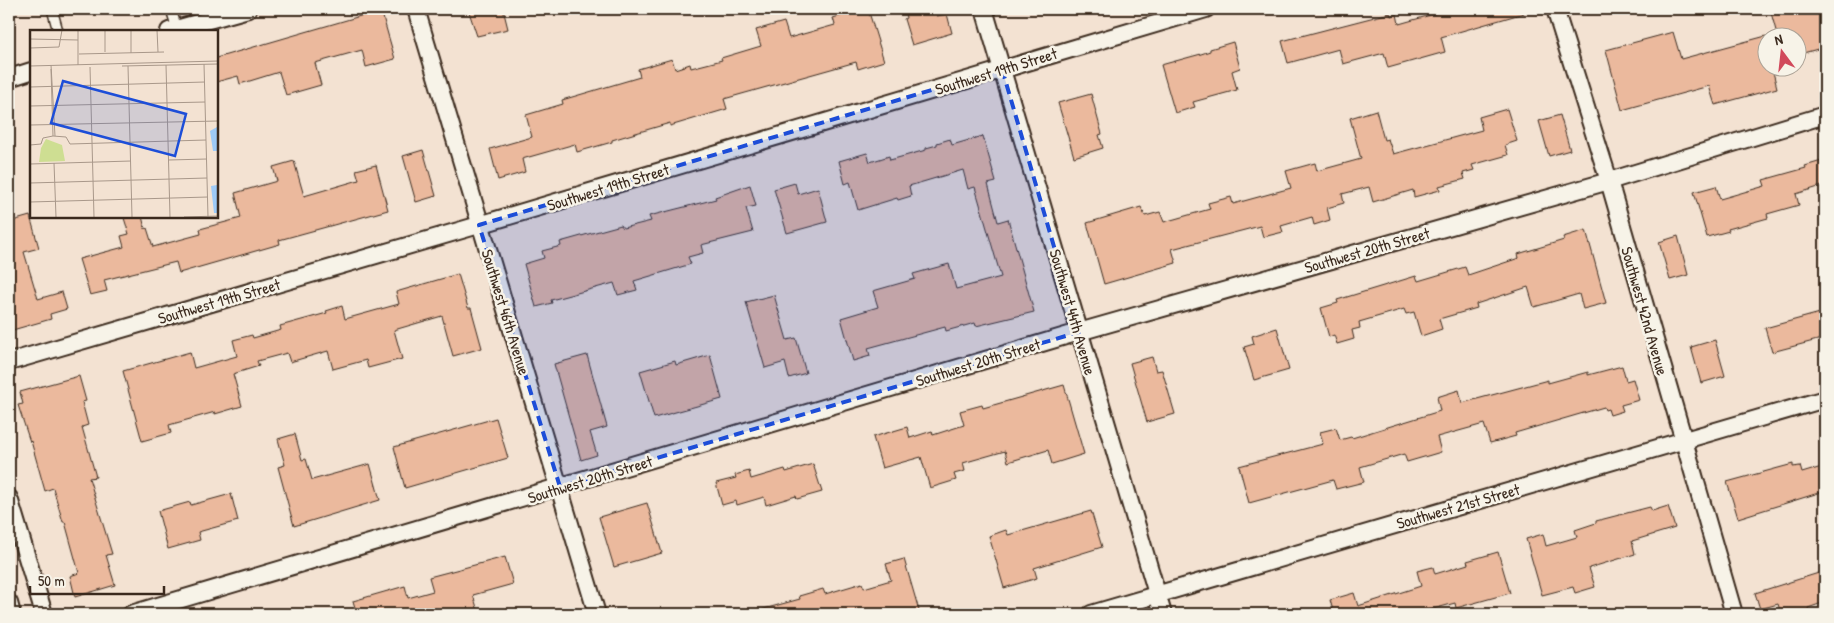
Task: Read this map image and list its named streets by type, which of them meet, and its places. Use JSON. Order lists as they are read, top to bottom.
{
  "streets": {
    "street": [
      "Southwest 19th Street",
      "Southwest 20th Street",
      "Southwest 42nd Avenue",
      "Southwest 46th Avenue",
      "Southwest 44th Avenue",
      "Southwest 21st Street"
    ]
  },
  "crossings": [
    ["Southwest 19th Street", "Southwest 46th Avenue"],
    ["Southwest 19th Street", "Southwest 44th Avenue"],
    ["Southwest 20th Street", "Southwest 42nd Avenue"],
    ["Southwest 20th Street", "Southwest 46th Avenue"],
    ["Southwest 20th Street", "Southwest 44th Avenue"],
    ["Southwest 42nd Avenue", "Southwest 21st Street"],
    ["Southwest 44th Avenue", "Southwest 21st Street"]
  ],
  "scale_bar": "50 m",
  "north": "top"
}
